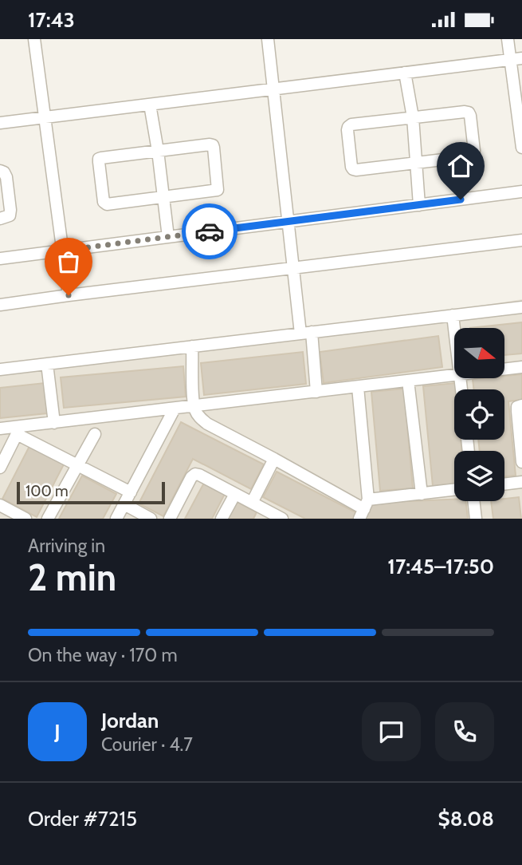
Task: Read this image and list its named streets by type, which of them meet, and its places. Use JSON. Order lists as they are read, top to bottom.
{
  "scale_bar": "100 m",
  "north": "right",
  "page": {
    "status": "17:43",
    "scale": "100 m",
    "heading": ["2 min", "Arriving in", "17:45–17:50"],
    "panel": [
      "Jordan",
      "Courier · 4.7",
      "Order #7215",
      "$8.08"
    ],
    "bar": "On the way · 170 m",
    "round": "J"
  }
}
